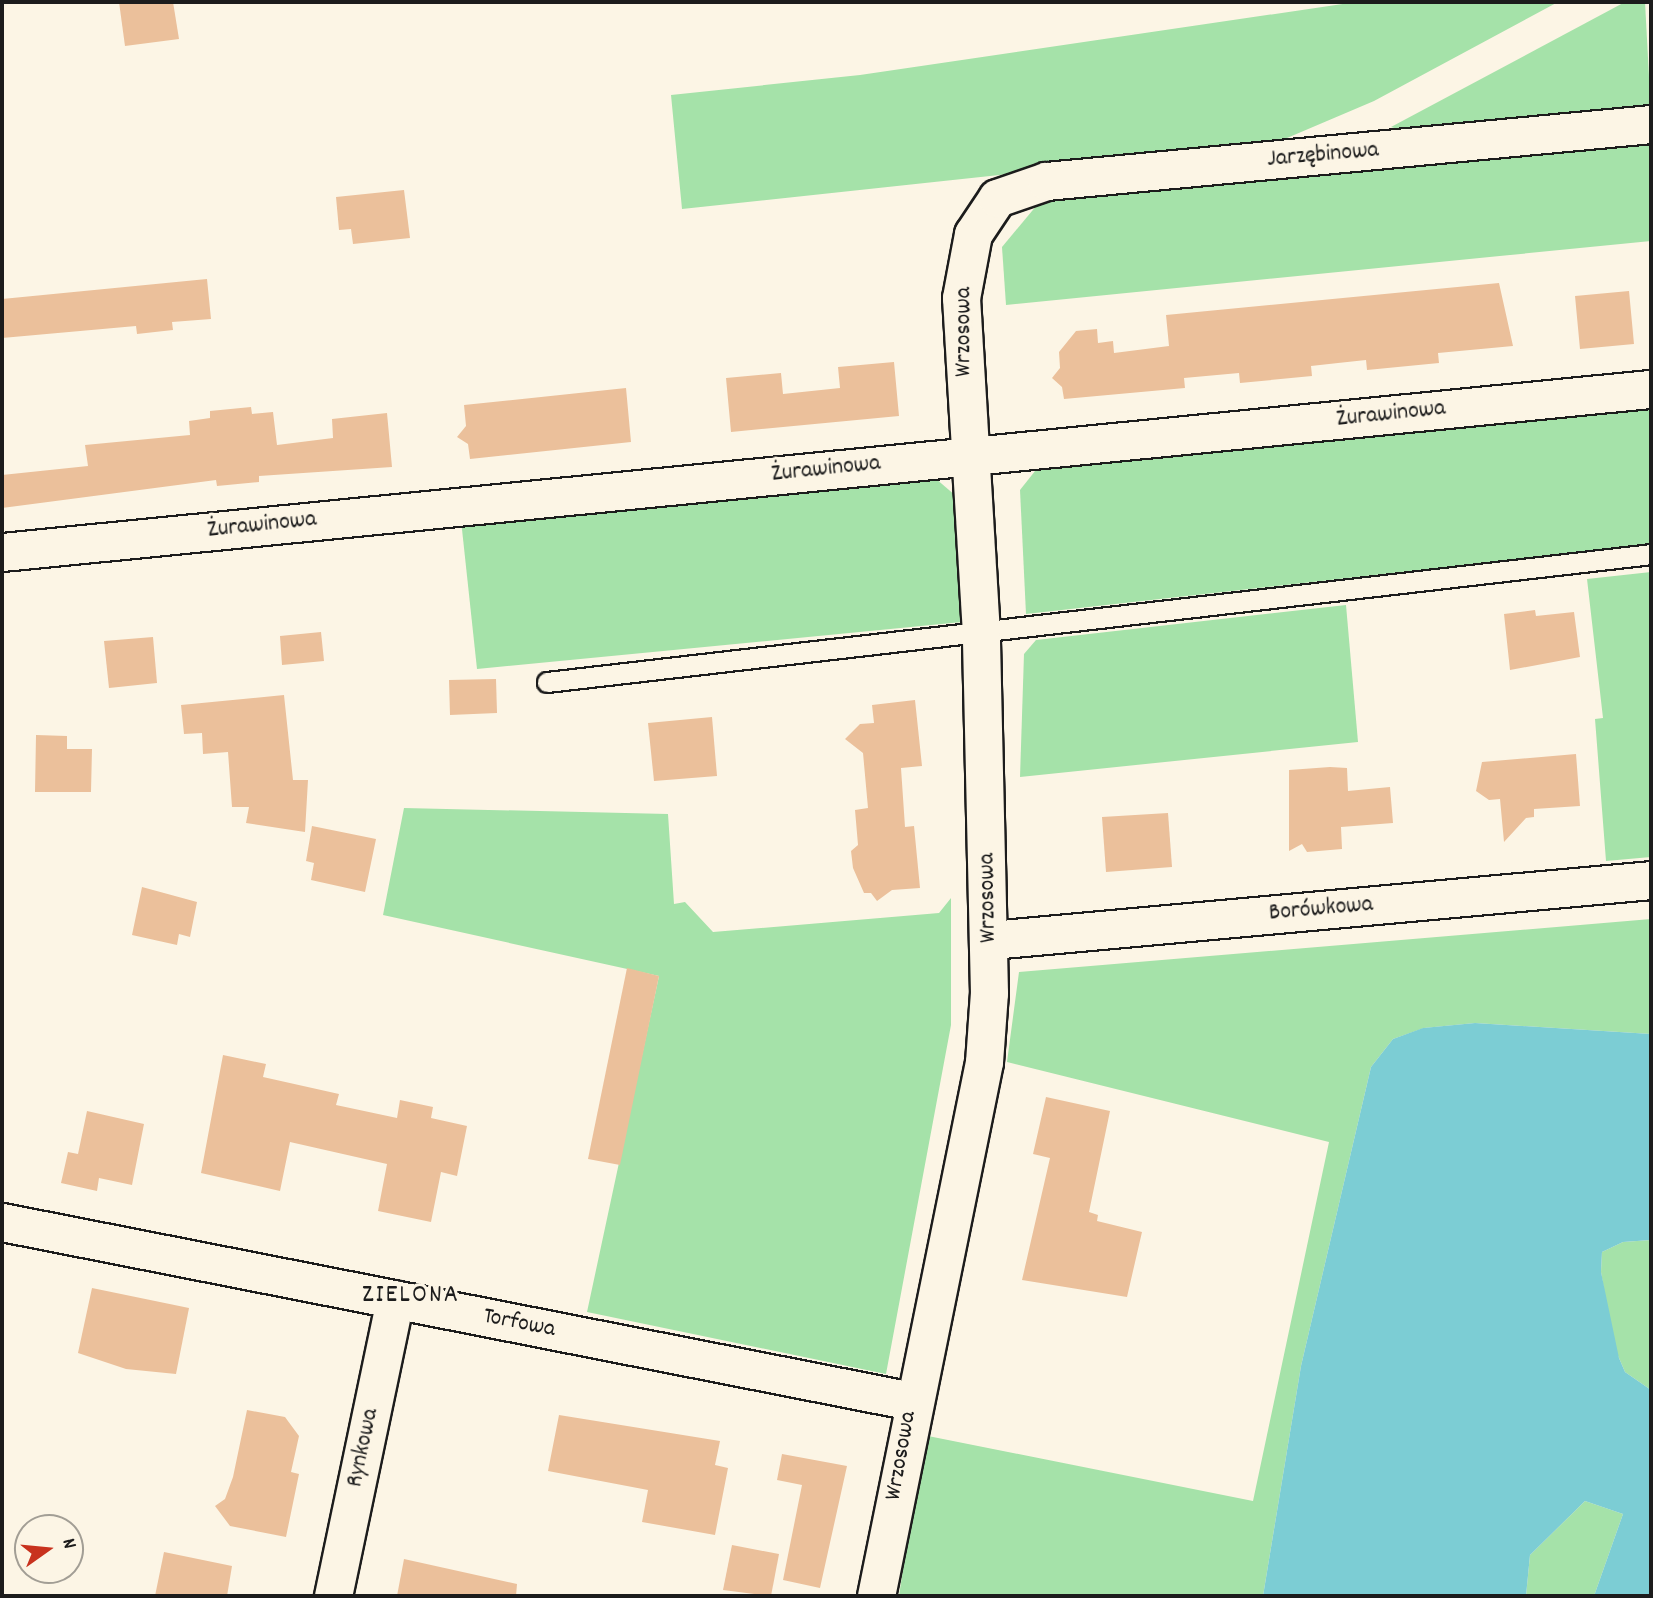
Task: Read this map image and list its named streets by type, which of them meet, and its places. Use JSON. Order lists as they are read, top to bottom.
{
  "streets": {
    "street": [
      "Jarzębinowa",
      "Wrzosowa",
      "Żurawinowa",
      "Borówkowa",
      "Torfowa",
      "Rynkowa"
    ]
  },
  "crossings": [
    ["Jarzębinowa", "Wrzosowa"],
    ["Wrzosowa", "Żurawinowa"],
    ["Wrzosowa", "Borówkowa"],
    ["Wrzosowa", "Torfowa"],
    ["Torfowa", "Rynkowa"]
  ],
  "districts": ["ZIELONA"],
  "north": "right"
}
